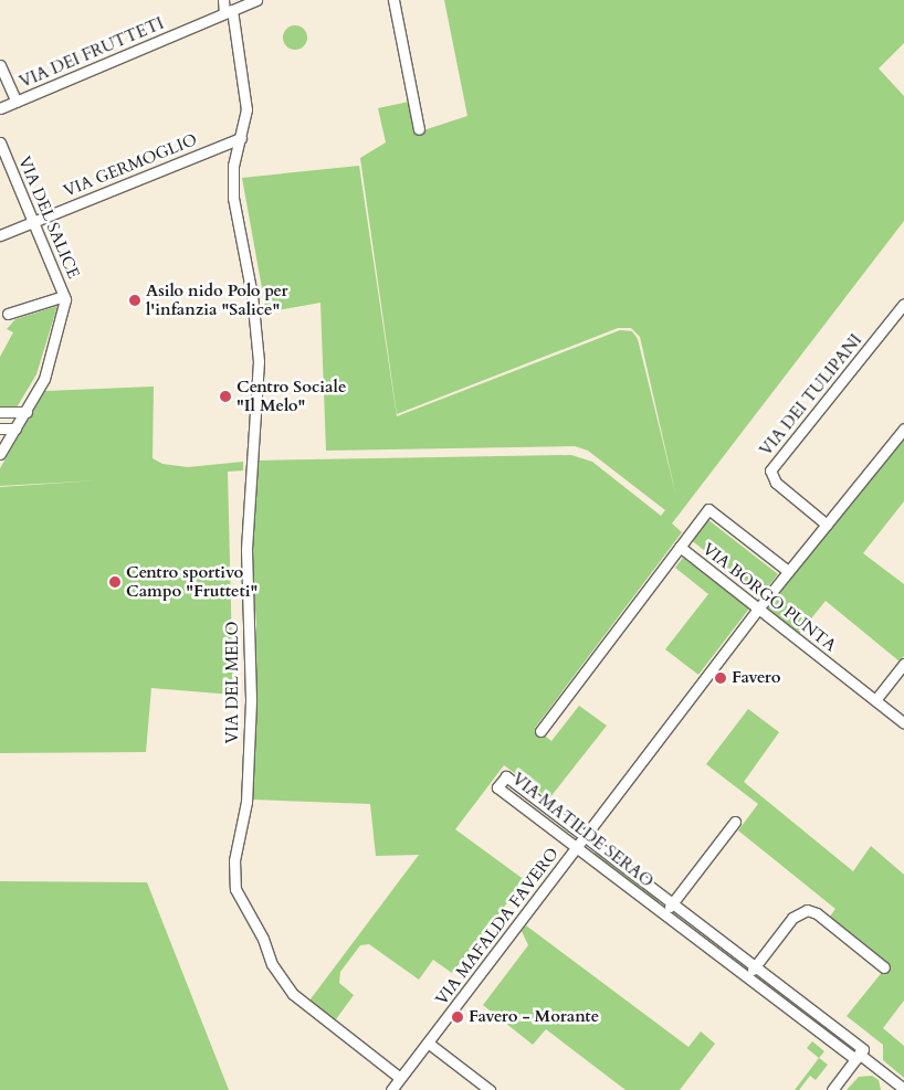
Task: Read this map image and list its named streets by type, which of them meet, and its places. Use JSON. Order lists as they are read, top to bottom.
{
  "streets": {
    "street": [
      "VIA DEI FRUTTETI",
      "VIA GERMOGLIO",
      "VIA DEL SALICE",
      "VIA DEI TULIPANI",
      "VIA BORGO PUNTA",
      "VIA DEL MELO",
      "VIA MATILDE SERAO",
      "VIA MAFALDA FAVERO"
    ]
  },
  "crossings": [
    ["VIA DEI FRUTTETI", "VIA DEL MELO"],
    ["VIA GERMOGLIO", "VIA DEL SALICE"],
    ["VIA GERMOGLIO", "VIA DEL MELO"],
    ["VIA DEI TULIPANI", "VIA MAFALDA FAVERO"],
    ["VIA BORGO PUNTA", "VIA MAFALDA FAVERO"],
    ["VIA DEL MELO", "VIA MAFALDA FAVERO"],
    ["VIA MATILDE SERAO", "VIA MAFALDA FAVERO"]
  ],
  "places": [
    "Asilo nido Polo per l'infanzia \"Salice\"",
    "Centro Sociale \"Il Melo\"",
    "Centro sportivo Campo \"Frutteti\"",
    "Favero",
    "Favero - Morante"
  ]
}
